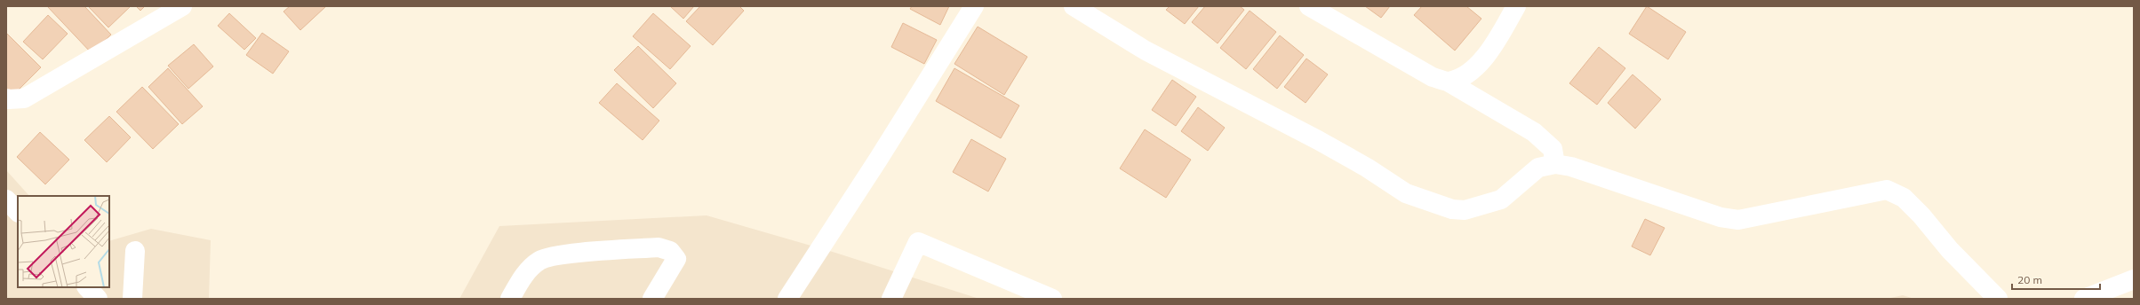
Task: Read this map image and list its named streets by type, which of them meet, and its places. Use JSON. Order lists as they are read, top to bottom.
{
  "scale_bar": "20 m"
}
